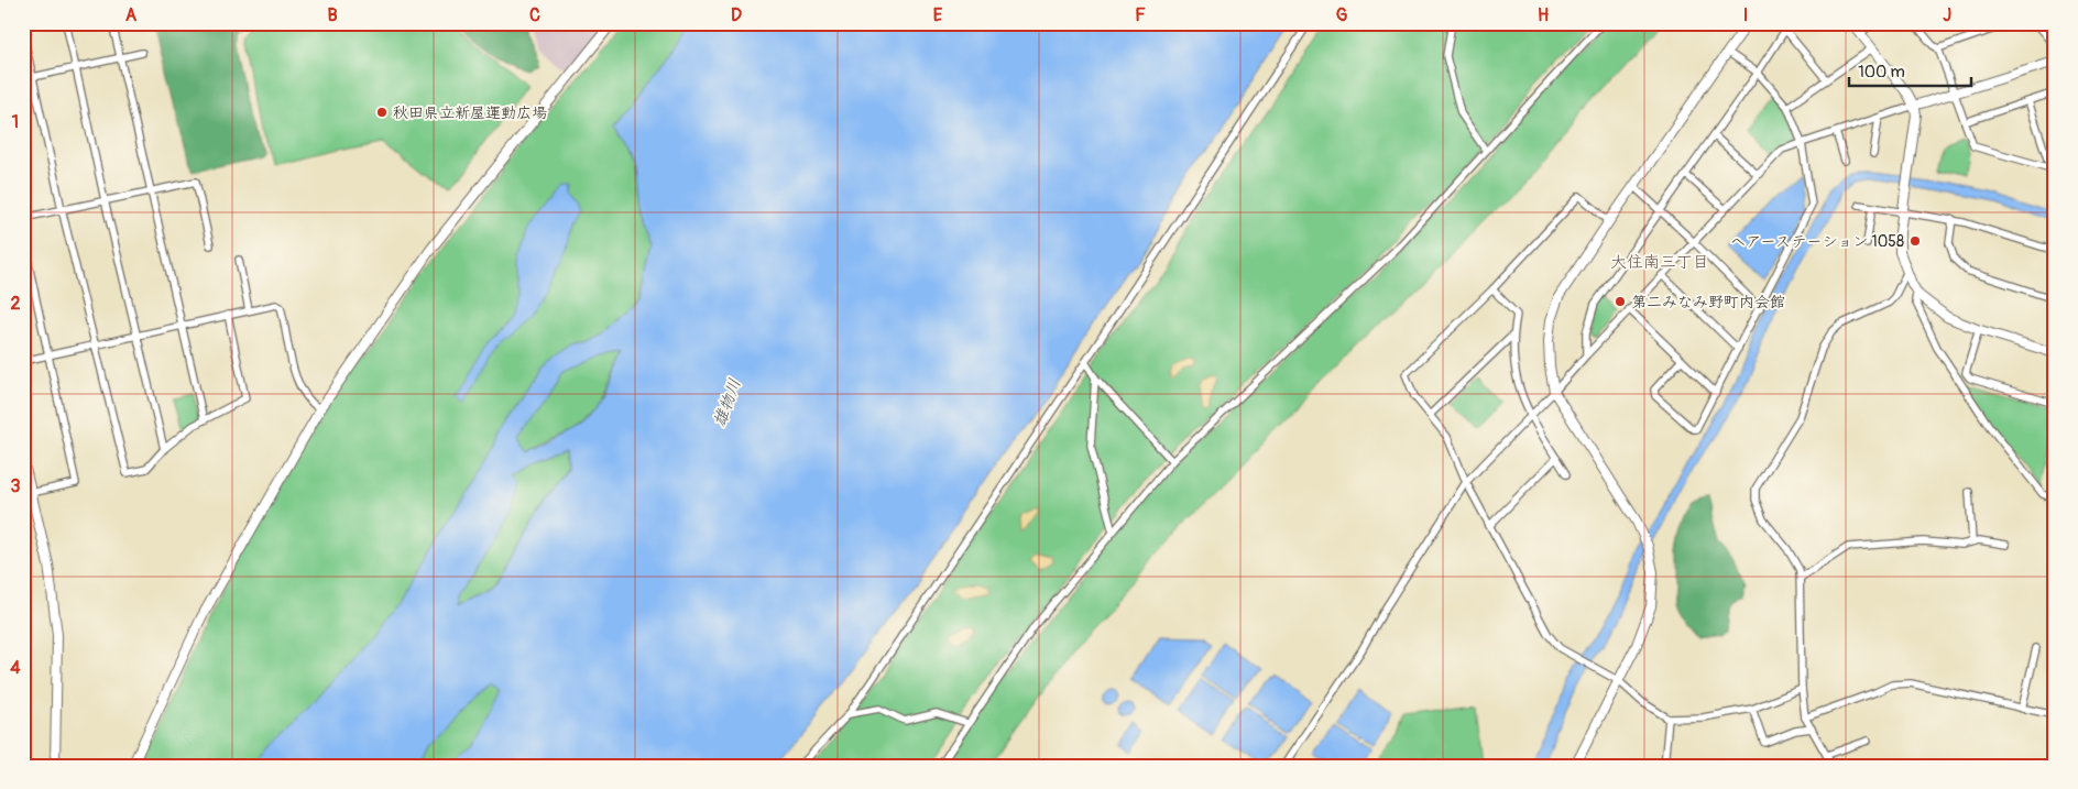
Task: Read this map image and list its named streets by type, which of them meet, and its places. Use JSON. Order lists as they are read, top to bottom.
{
  "districts": ["大住南三丁目"],
  "water": ["雄物川"],
  "places": ["秋田県立新屋運動広場", "ヘアーステーション 1058", "第二みなみ野町内会館"],
  "scale_bar": "100 m",
  "grid": {
    "columns": [
      "A",
      "B",
      "C",
      "D",
      "E",
      "F",
      "G",
      "H",
      "I",
      "J"
    ],
    "rows": [
      "1",
      "2",
      "3",
      "4"
    ]
  }
}
